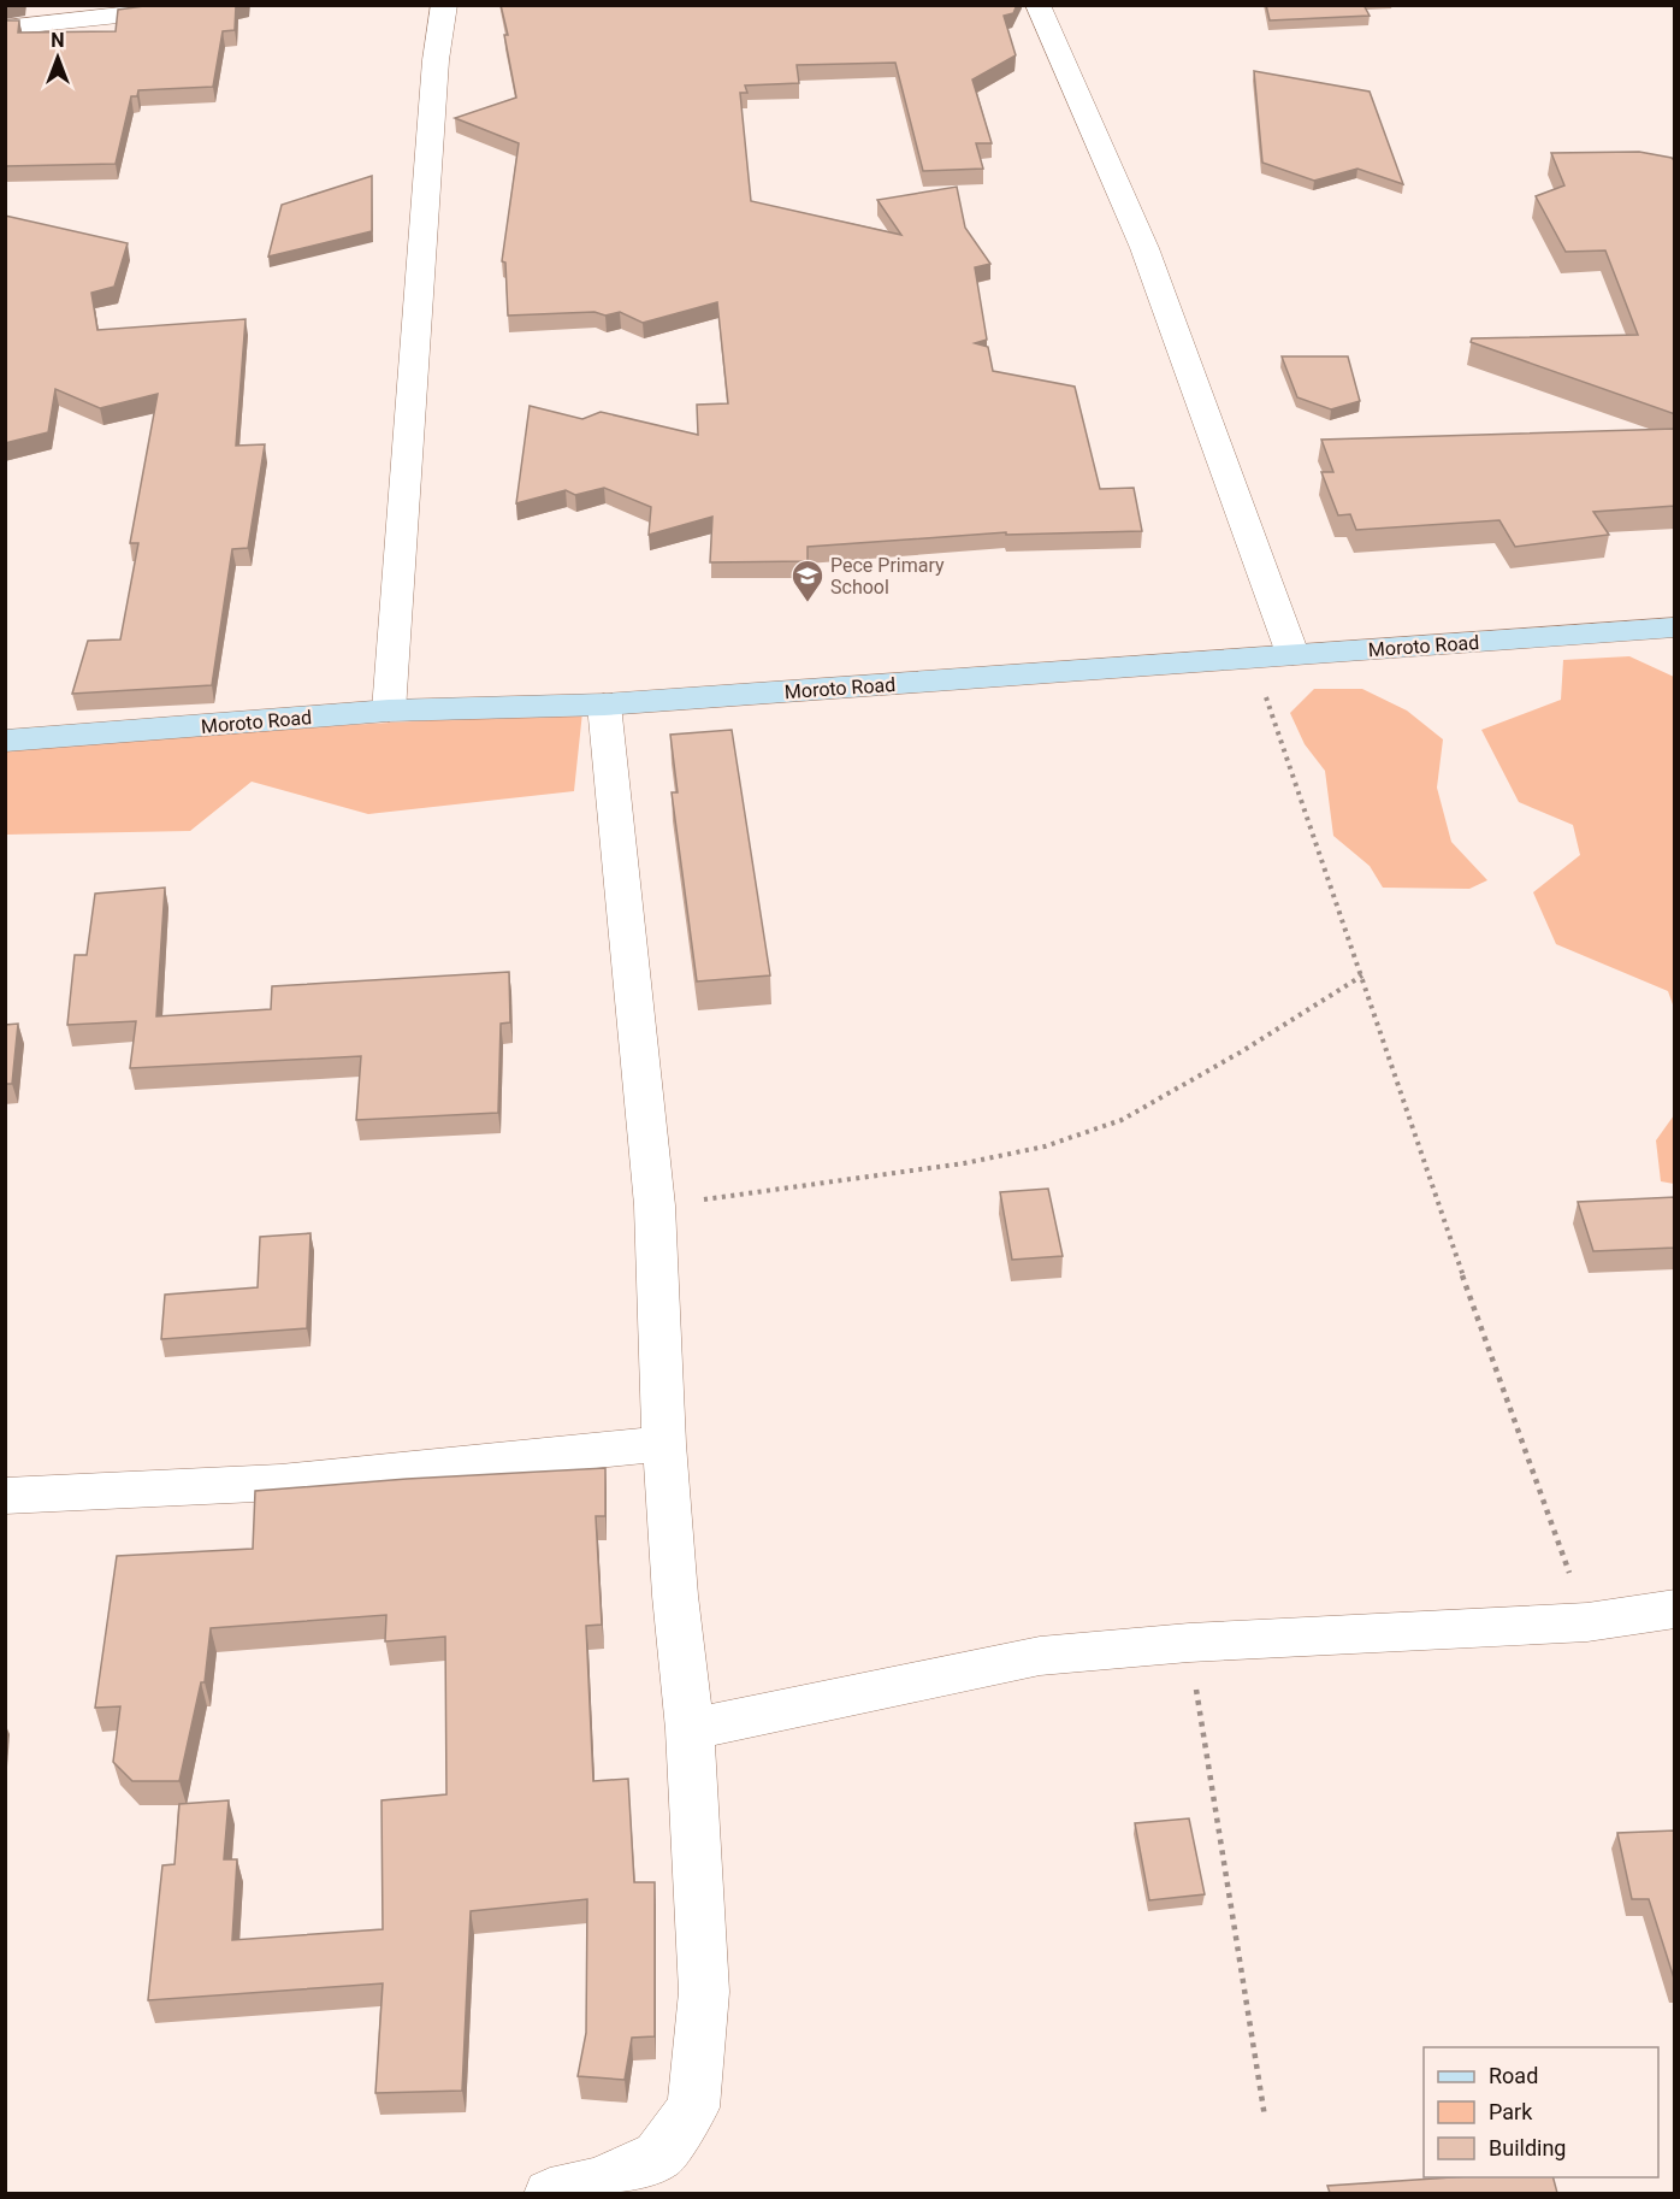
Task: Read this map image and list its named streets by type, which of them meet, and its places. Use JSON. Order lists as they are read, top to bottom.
{
  "streets": {
    "main road": ["Moroto Road"]
  },
  "places": {
    "school or university": ["Pece Primary School"]
  },
  "legend": ["Road", "Park", "Building"],
  "north": "top"
}
